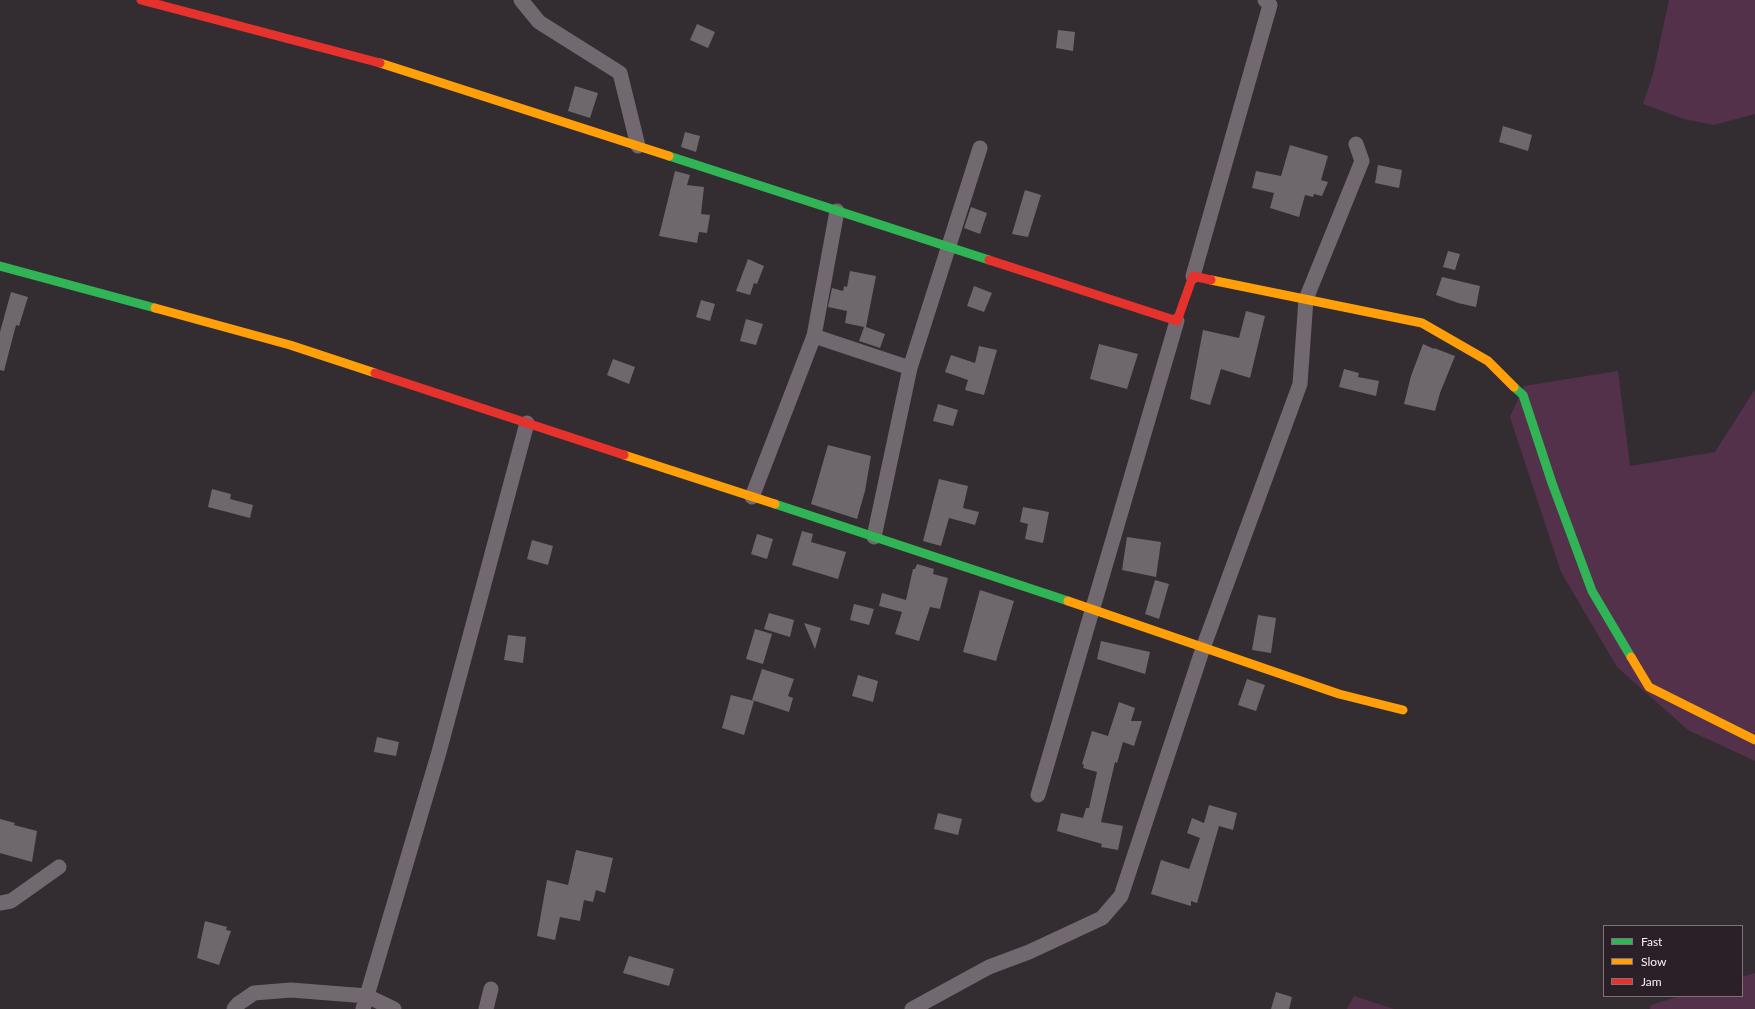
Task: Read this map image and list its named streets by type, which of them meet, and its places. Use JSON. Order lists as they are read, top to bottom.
{
  "legend": ["Fast", "Slow", "Jam"]
}
